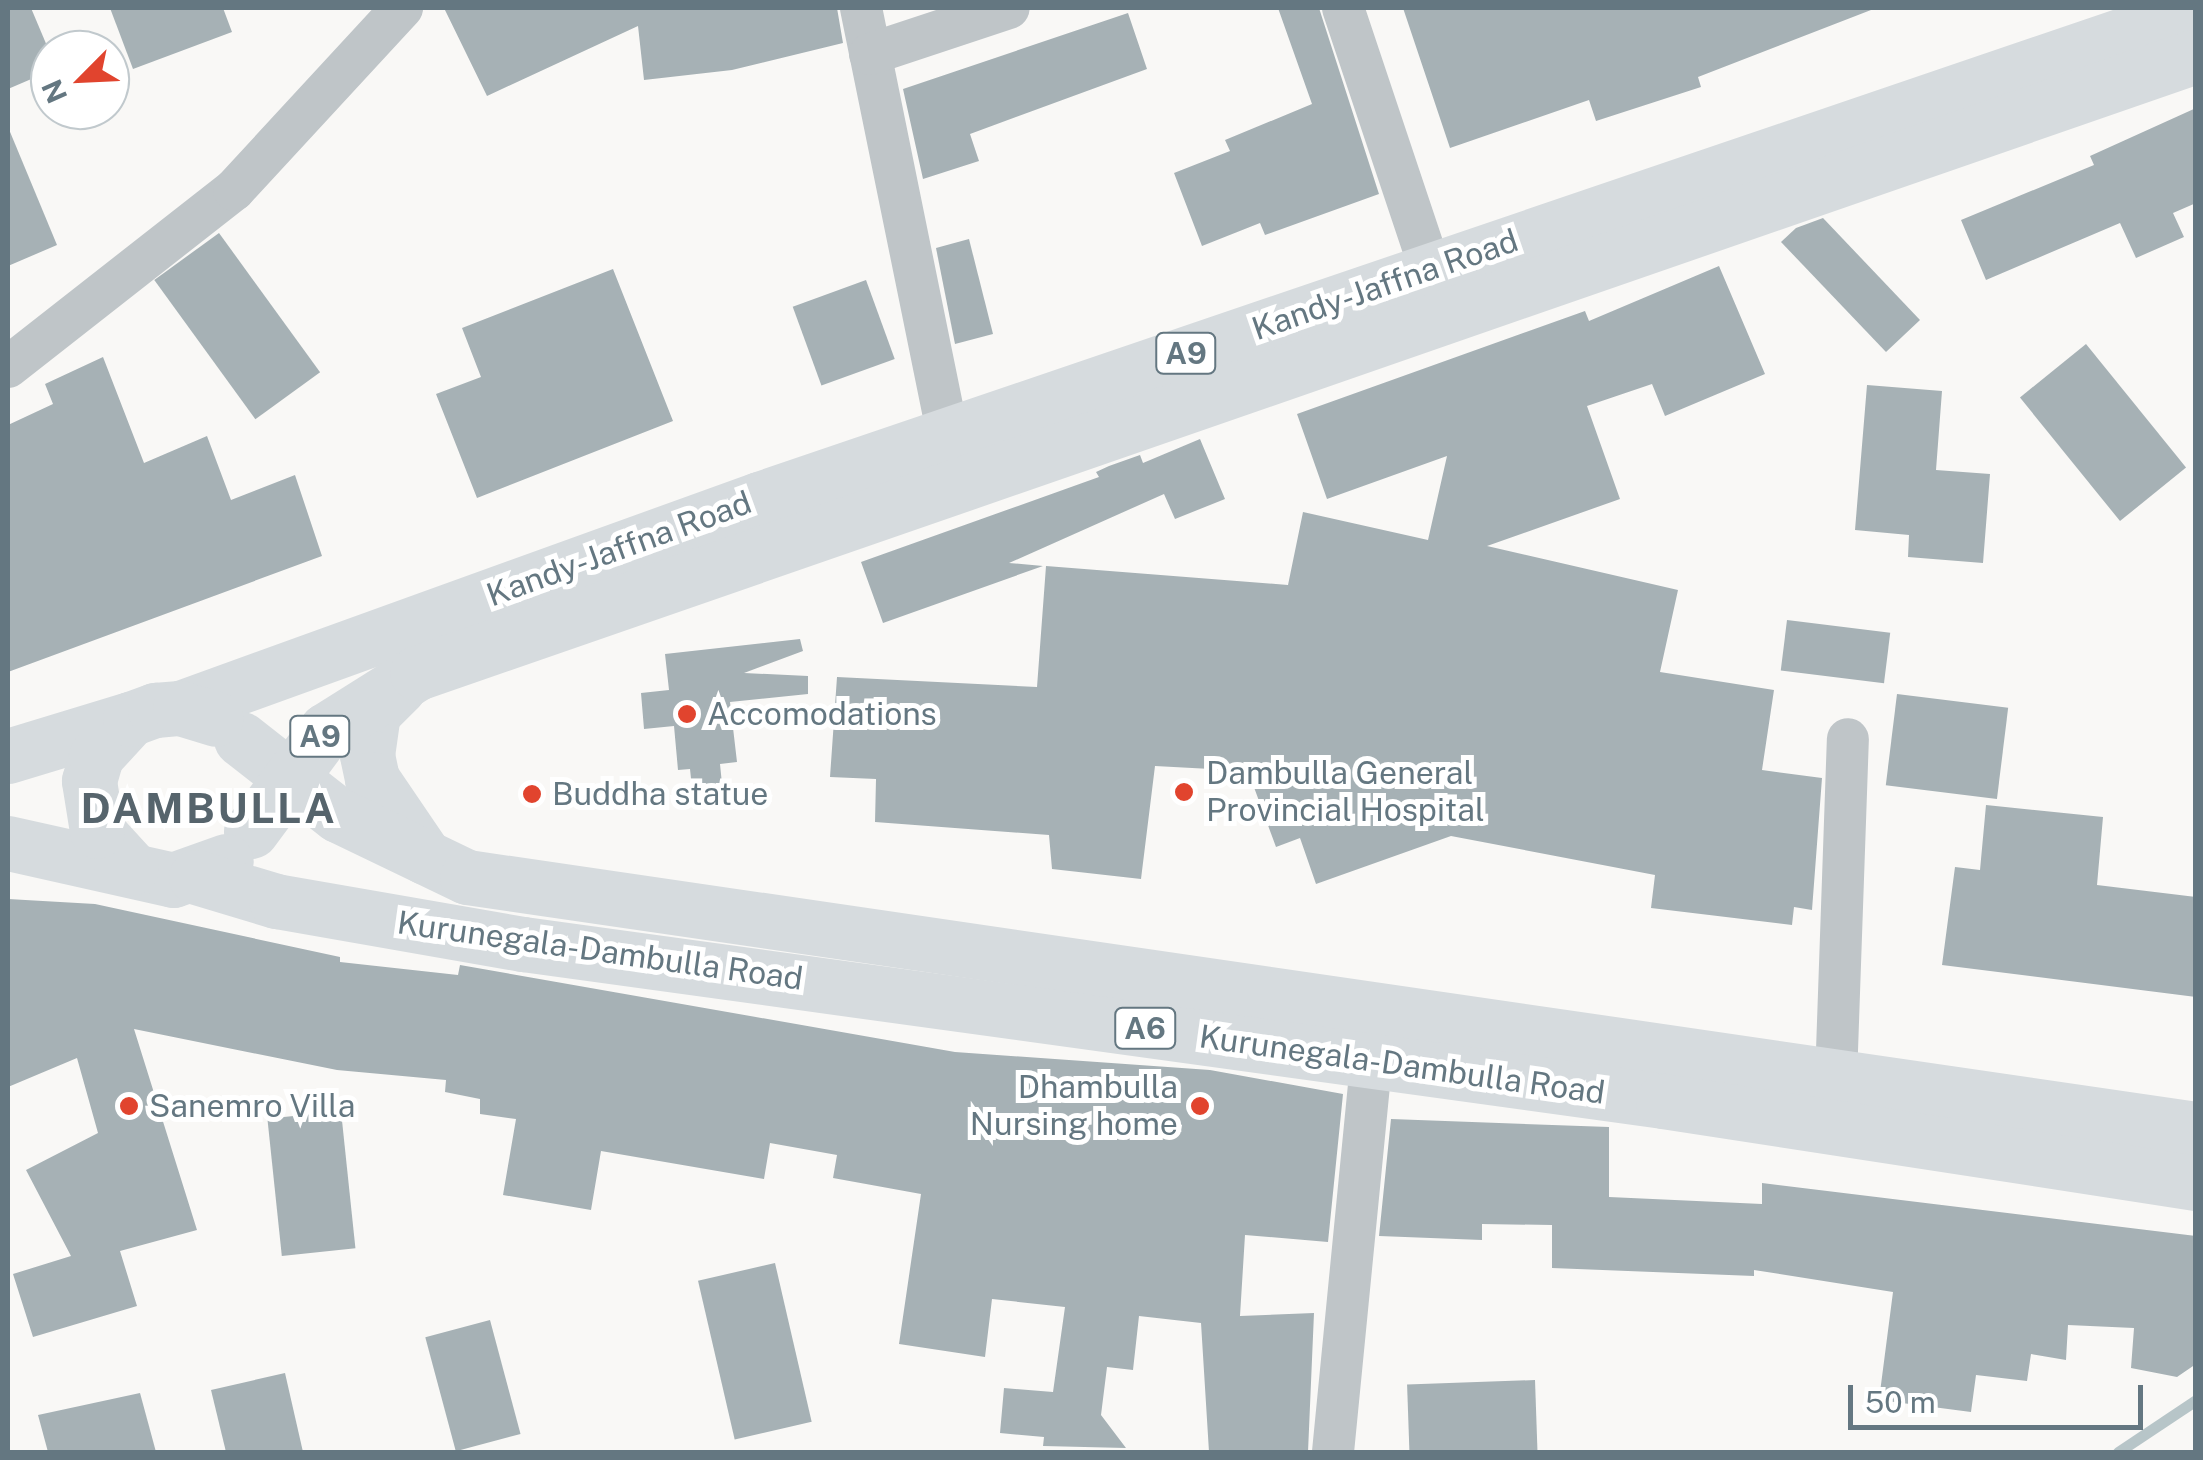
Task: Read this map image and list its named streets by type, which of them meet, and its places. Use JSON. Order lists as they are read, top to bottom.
{
  "streets": {
    "highway": [
      "Kandy-Jaffna Road",
      "A9",
      "Kurunegala-Dambulla Road",
      "A6"
    ]
  },
  "crossings": [
    ["Kandy-Jaffna Road", "Kurunegala-Dambulla Road"]
  ],
  "districts": ["DAMBULLA"],
  "places": [
    "Accomodations",
    "Dambulla General Provincial Hospital",
    "Buddha statue",
    "Sanemro Villa",
    "Dhambulla Nursing home"
  ],
  "scale_bar": "50 m",
  "north": "bottom left"
}
